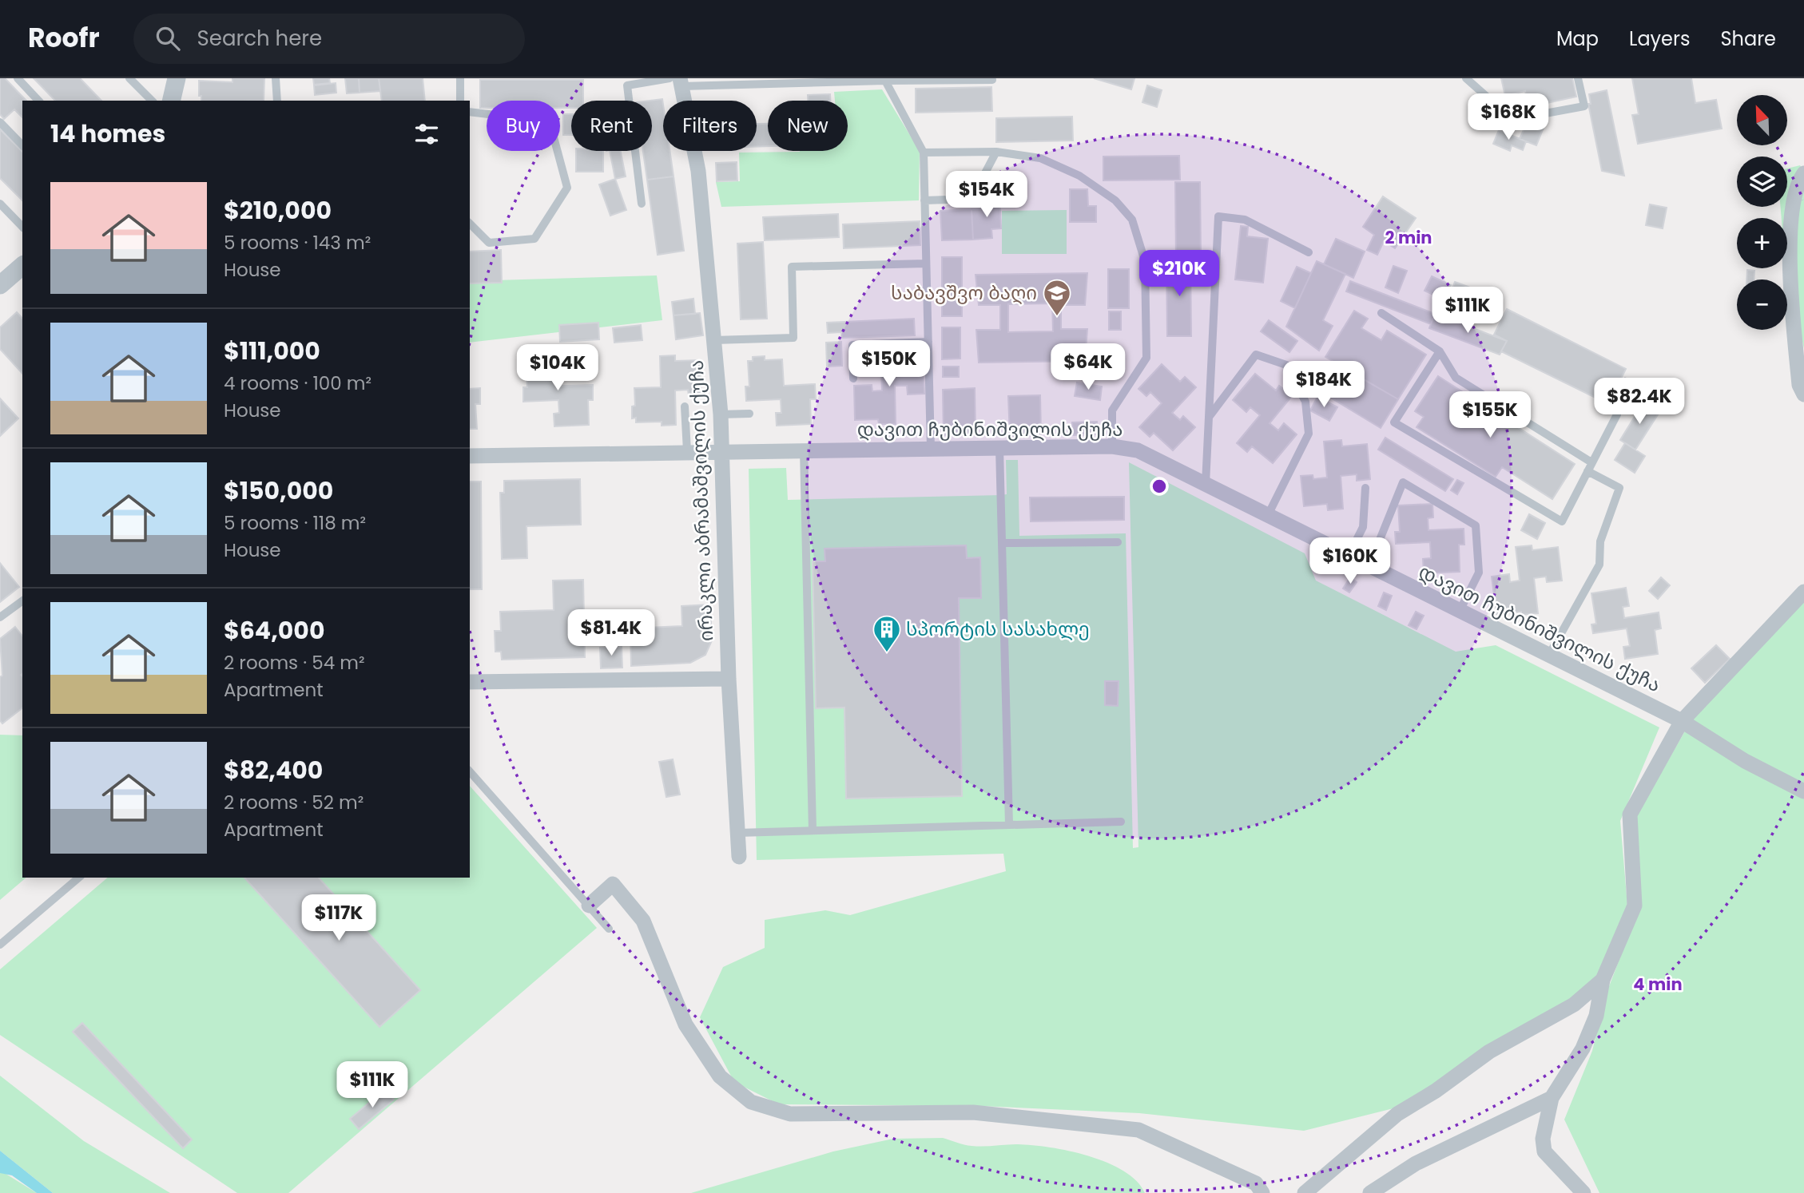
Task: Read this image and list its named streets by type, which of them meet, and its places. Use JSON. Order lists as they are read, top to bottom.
{
  "streets": {
    "street": ["დავით ჩუბინიშვილის ქუჩა", "ირაკლი აბრამაშვილის ქუჩა"]
  },
  "crossings": [
    ["დავით ჩუბინიშვილის ქუჩა", "ირაკლი აბრამაშვილის ქუჩა"]
  ],
  "places": {
    "school or university": ["საბავშვო ბაღი"],
    "building": ["სპორტის სასახლე"]
  },
  "north": "top left",
  "page": {
    "header": "Roofr",
    "search": "Search here",
    "nav": ["Map", "Layers", "Share"],
    "price": [
      "$168K",
      "$154K",
      "$210K",
      "$111K",
      "$150K",
      "$64K",
      "$104K",
      "$184K",
      "$82.4K",
      "$155K",
      "$160K",
      "$81.4K",
      "$117K",
      "$111K"
    ],
    "map_buttons": ["+", "−"],
    "chip": [
      "Buy",
      "Rent",
      "Filters",
      "New"
    ],
    "heading": "14 homes",
    "list": [
      {
        "name": "$210,000",
        "note": "5 rooms · 143 m² · House"
      },
      {
        "name": "$111,000",
        "note": "4 rooms · 100 m² · House"
      },
      {
        "name": "$150,000",
        "note": "5 rooms · 118 m² · House"
      },
      {
        "name": "$64,000",
        "note": "2 rooms · 54 m² · Apartment"
      },
      {
        "name": "$82,400",
        "note": "2 rooms · 52 m² · Apartment"
      }
    ]
  },
  "rings": ["2 min", "4 min"]
}
